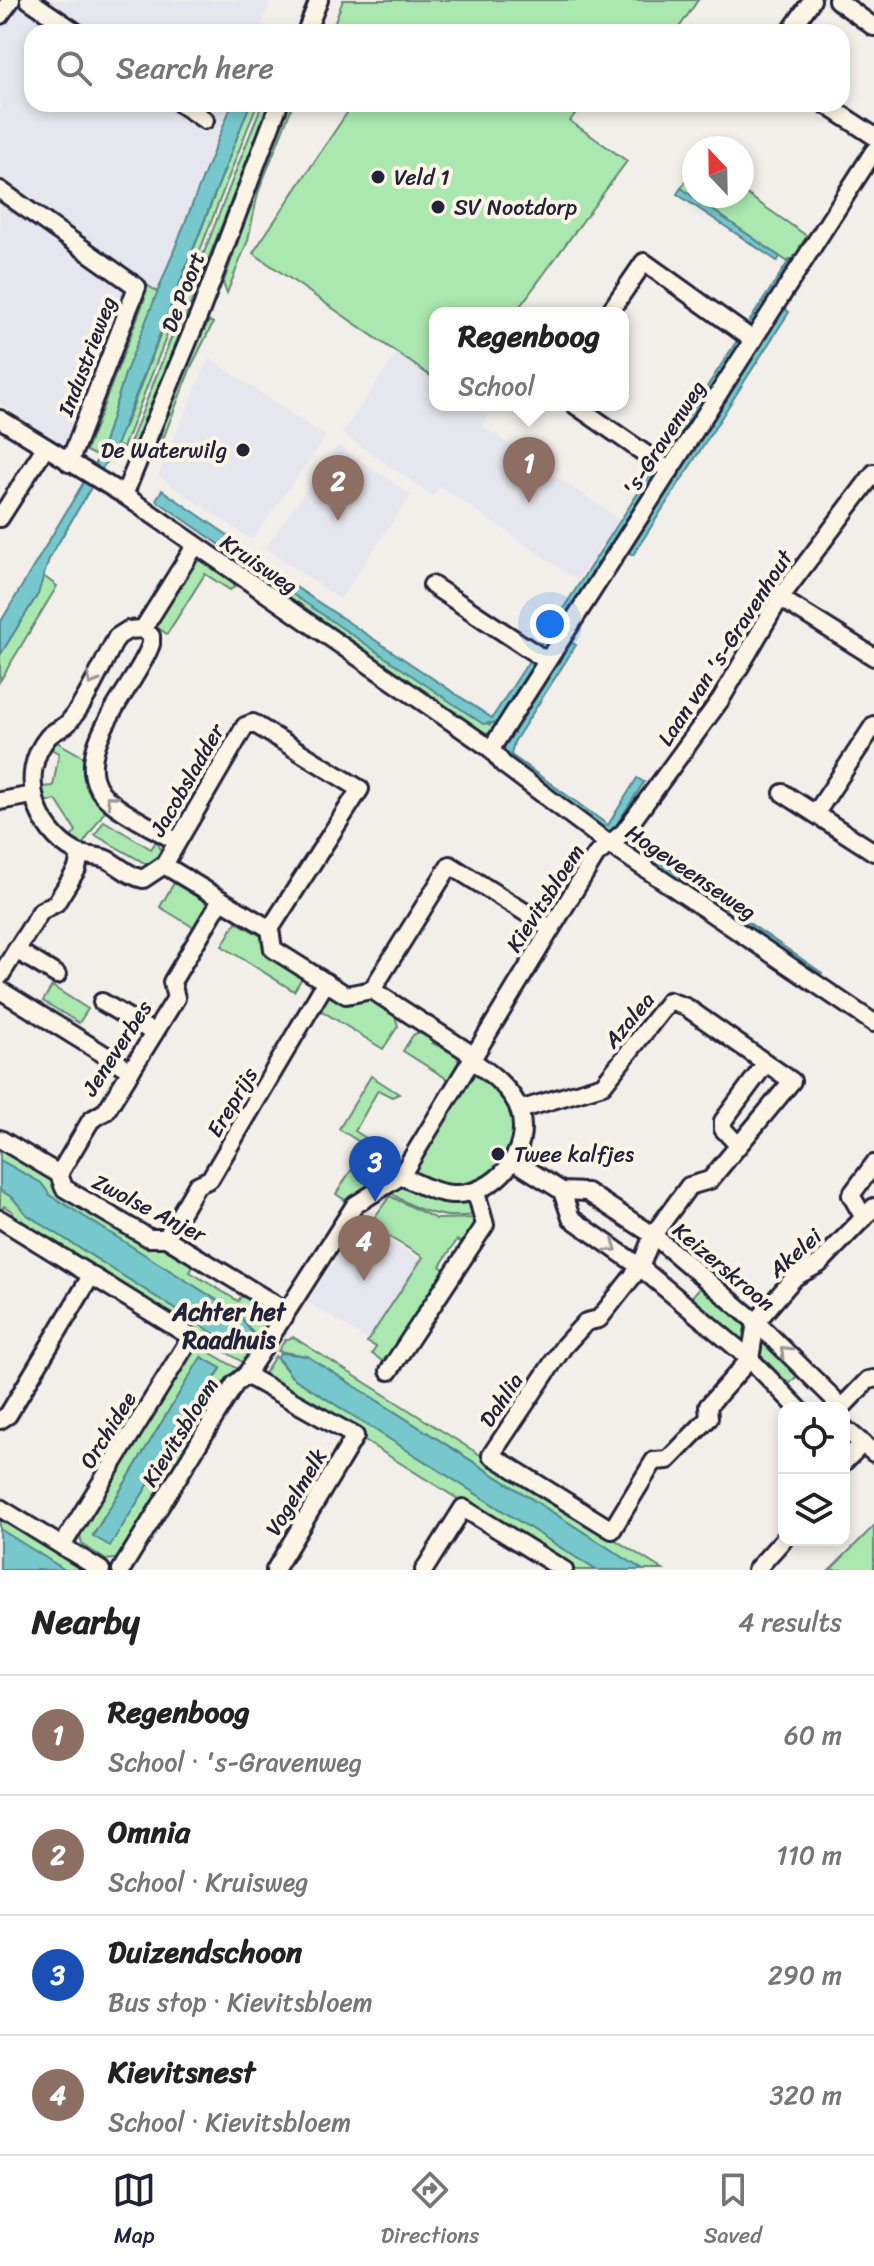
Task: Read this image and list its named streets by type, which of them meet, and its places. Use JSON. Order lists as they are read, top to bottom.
{
  "streets": {
    "street": [
      "De Poort",
      "Industrieweg",
      "'s-Gravenweg",
      "Kruisweg",
      "Laan van 's-Gravenhout",
      "Jacobsladder",
      "Hogeveenseweg",
      "Kievitsbloem",
      "Azalea",
      "Jeneverbes",
      "Ereprijs",
      "Zwolse Anjer",
      "Akelei",
      "Keizerskroon",
      "Dahlia",
      "Orchidee",
      "Vogelmelk"
    ]
  },
  "crossings": [
    ["De Poort", "Kruisweg"],
    ["Industrieweg", "Kruisweg"],
    ["'s-Gravenweg", "Kruisweg"],
    ["'s-Gravenweg", "Hogeveenseweg"],
    ["Kruisweg", "Hogeveenseweg"],
    ["Laan van 's-Gravenhout", "Hogeveenseweg"],
    ["Laan van 's-Gravenhout", "Kievitsbloem"],
    ["Hogeveenseweg", "Kievitsbloem"],
    ["Kievitsbloem", "Zwolse Anjer"],
    ["Kievitsbloem", "Vogelmelk"],
    ["Jeneverbes", "Zwolse Anjer"],
    ["Ereprijs", "Zwolse Anjer"],
    ["Akelei", "Keizerskroon"],
    ["Keizerskroon", "Dahlia"]
  ],
  "districts": ["Achter het Raadhuis"],
  "places": [
    "Veld 1",
    "SV Nootdorp",
    "De Waterwilg",
    "Twee kalfjes"
  ],
  "north": "top",
  "page": {
    "search": "Search here",
    "popup": ["Regenboog", "School"],
    "pins": [
      "1",
      "2",
      "3",
      "4"
    ],
    "heading": ["Nearby", "4 results"],
    "list": [
      {
        "mark": "1",
        "name": "Regenboog",
        "note": "School · 's-Gravenweg",
        "value": "60 m"
      },
      {
        "mark": "2",
        "name": "Omnia",
        "note": "School · Kruisweg",
        "value": "110 m"
      },
      {
        "mark": "3",
        "name": "Duizendschoon",
        "note": "Bus stop · Kievitsbloem",
        "value": "290 m"
      },
      {
        "mark": "4",
        "name": "Kievitsnest",
        "note": "School · Kievitsbloem",
        "value": "320 m"
      }
    ],
    "nav": ["Map", "Directions", "Saved"]
  }
}
